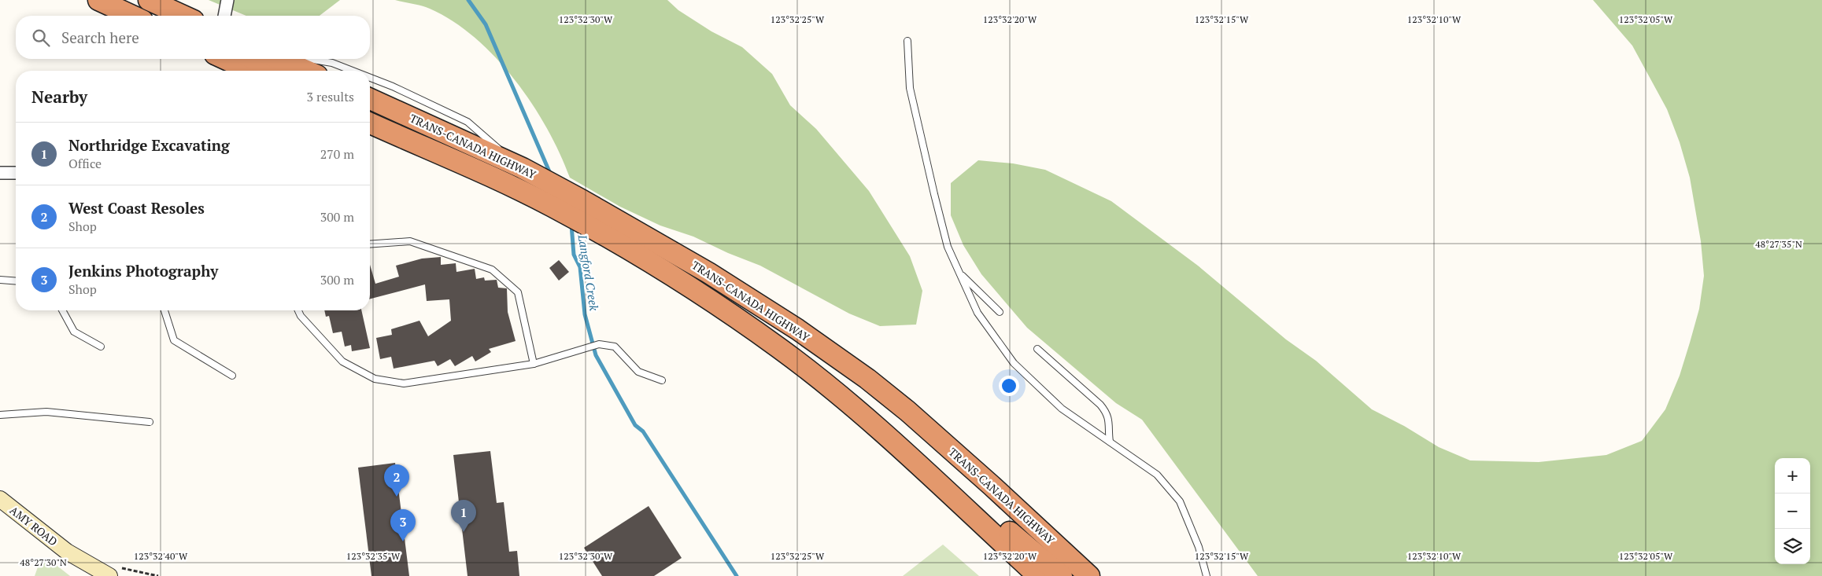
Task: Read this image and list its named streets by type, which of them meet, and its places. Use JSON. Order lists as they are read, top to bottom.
{
  "streets": {
    "highway": ["TRANS-CANADA HIGHWAY"],
    "street": ["AMY ROAD"]
  },
  "water": ["Langford Creek"],
  "page": {
    "search": "Search here",
    "heading": ["Nearby", "3 results"],
    "list": [
      {
        "mark": "1",
        "name": "Northridge Excavating",
        "note": "Office",
        "value": "270 m"
      },
      {
        "mark": "2",
        "name": "West Coast Resoles",
        "note": "Shop",
        "value": "300 m"
      },
      {
        "mark": "3",
        "name": "Jenkins Photography",
        "note": "Shop",
        "value": "300 m"
      }
    ],
    "map_buttons": ["+", "−"],
    "pins": ["2", "1", "3"]
  },
  "coordinates": [
    "123°32'30\"W",
    "123°32'25\"W",
    "123°32'20\"W",
    "123°32'15\"W",
    "123°32'10\"W",
    "123°32'05\"W",
    "48°27'35\"N",
    "123°32'40\"W",
    "123°32'35\"W",
    "48°27'30\"N"
  ]
}
